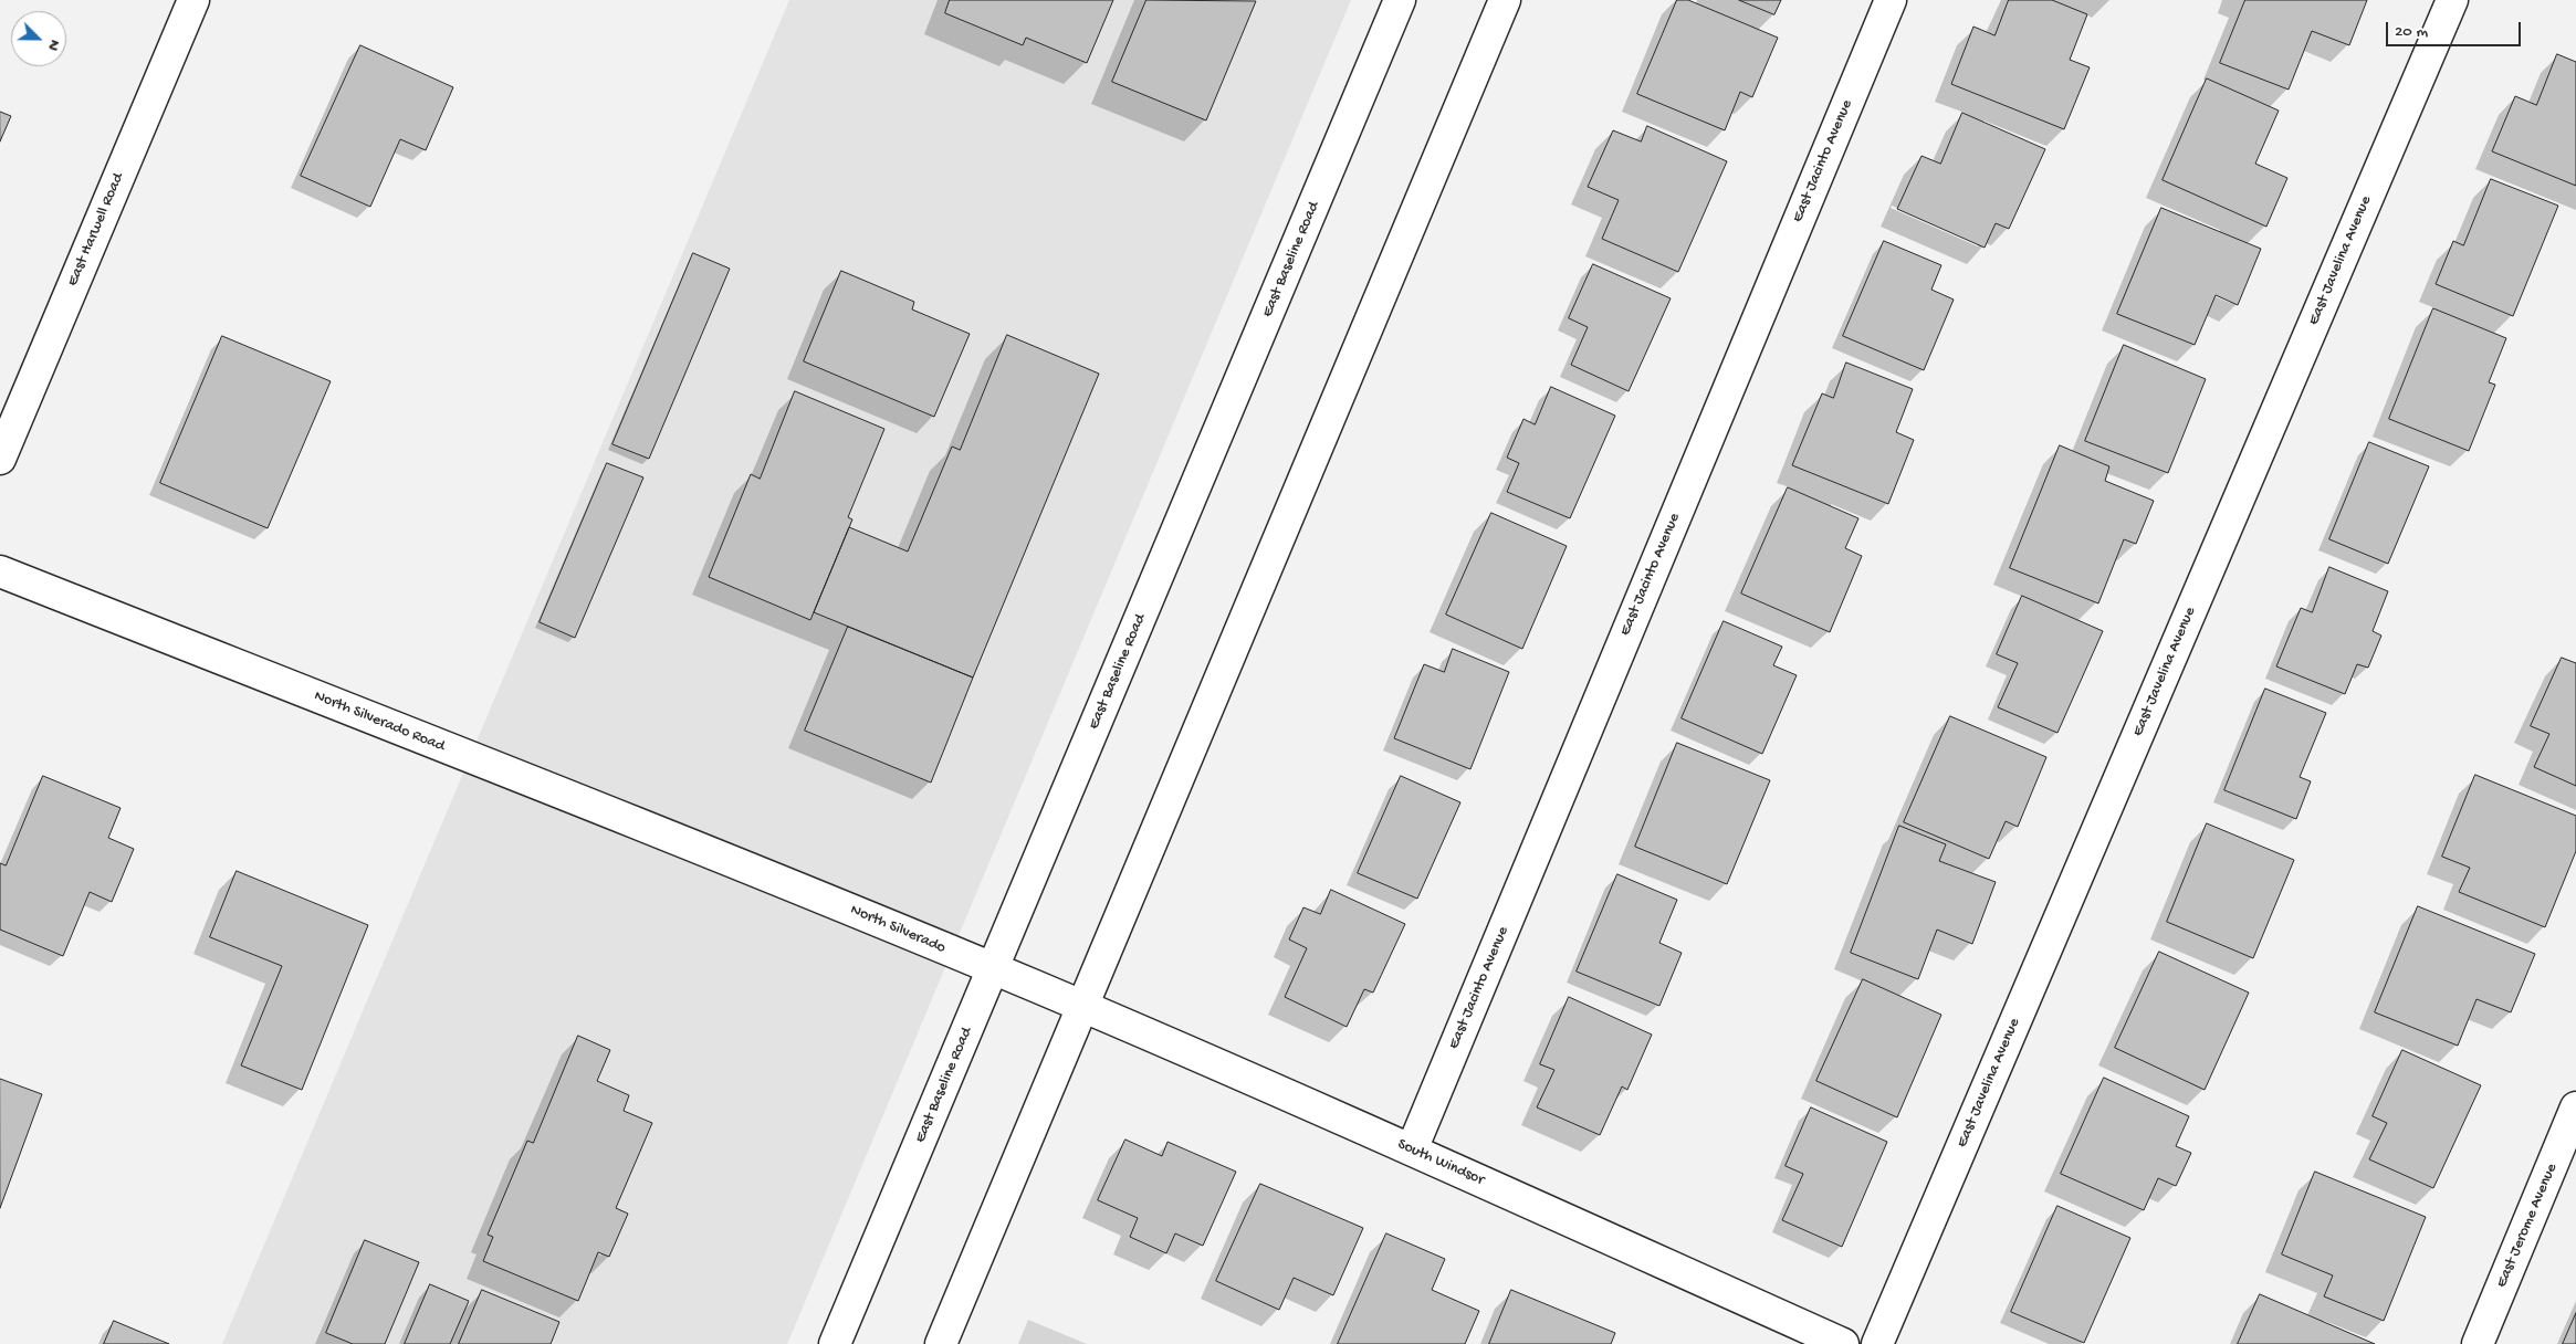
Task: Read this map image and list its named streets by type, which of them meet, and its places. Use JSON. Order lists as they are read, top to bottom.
{
  "streets": {
    "street": [
      "East Jacinto Avenue",
      "East Harwell Road",
      "East Baseline Road",
      "East Javelina Avenue",
      "North Silverado Road",
      "North Silverado",
      "South Windsor",
      "East Jerome Avenue"
    ]
  },
  "crossings": [
    ["East Jacinto Avenue", "South Windsor"],
    ["East Baseline Road", "North Silverado"],
    ["North Silverado Road", "North Silverado"],
    ["North Silverado", "South Windsor"]
  ],
  "scale_bar": "20 m",
  "north": "bottom right"
}
